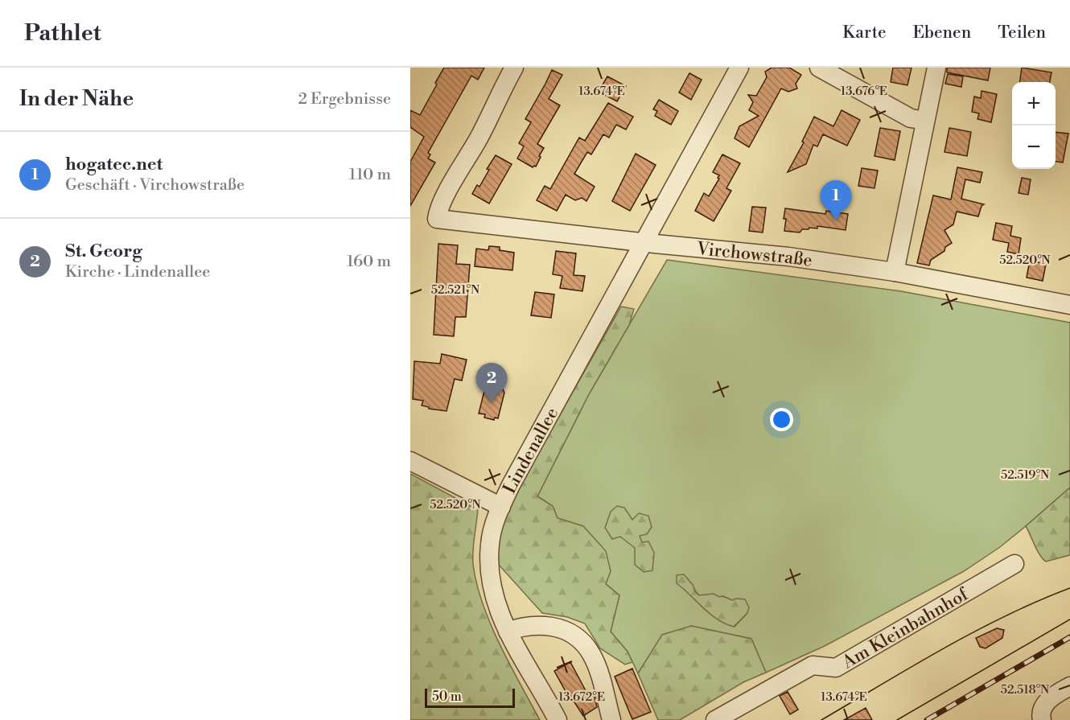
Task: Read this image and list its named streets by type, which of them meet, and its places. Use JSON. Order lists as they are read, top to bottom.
{
  "streets": {
    "street": ["Virchowstraße", "Lindenallee", "Am Kleinbahnhof"]
  },
  "crossings": [
    ["Virchowstraße", "Lindenallee"]
  ],
  "scale_bar": "50 m",
  "page": {
    "header": "Pathlet",
    "nav": ["Karte", "Ebenen", "Teilen"],
    "heading": ["In der Nähe", "2 Ergebnisse"],
    "map_buttons": ["+", "−"],
    "list": [
      {
        "mark": "1",
        "name": "hogatec.net",
        "note": "Geschäft · Virchowstraße",
        "value": "110 m"
      },
      {
        "mark": "2",
        "name": "St. Georg",
        "note": "Kirche · Lindenallee",
        "value": "160 m"
      }
    ],
    "pins": ["1", "2"],
    "scale": "50 m"
  },
  "coordinates": [
    "13.674°E",
    "13.676°E",
    "52.520°N",
    "52.521°N",
    "52.519°N",
    "52.518°N",
    "13.672°E"
  ]
}
